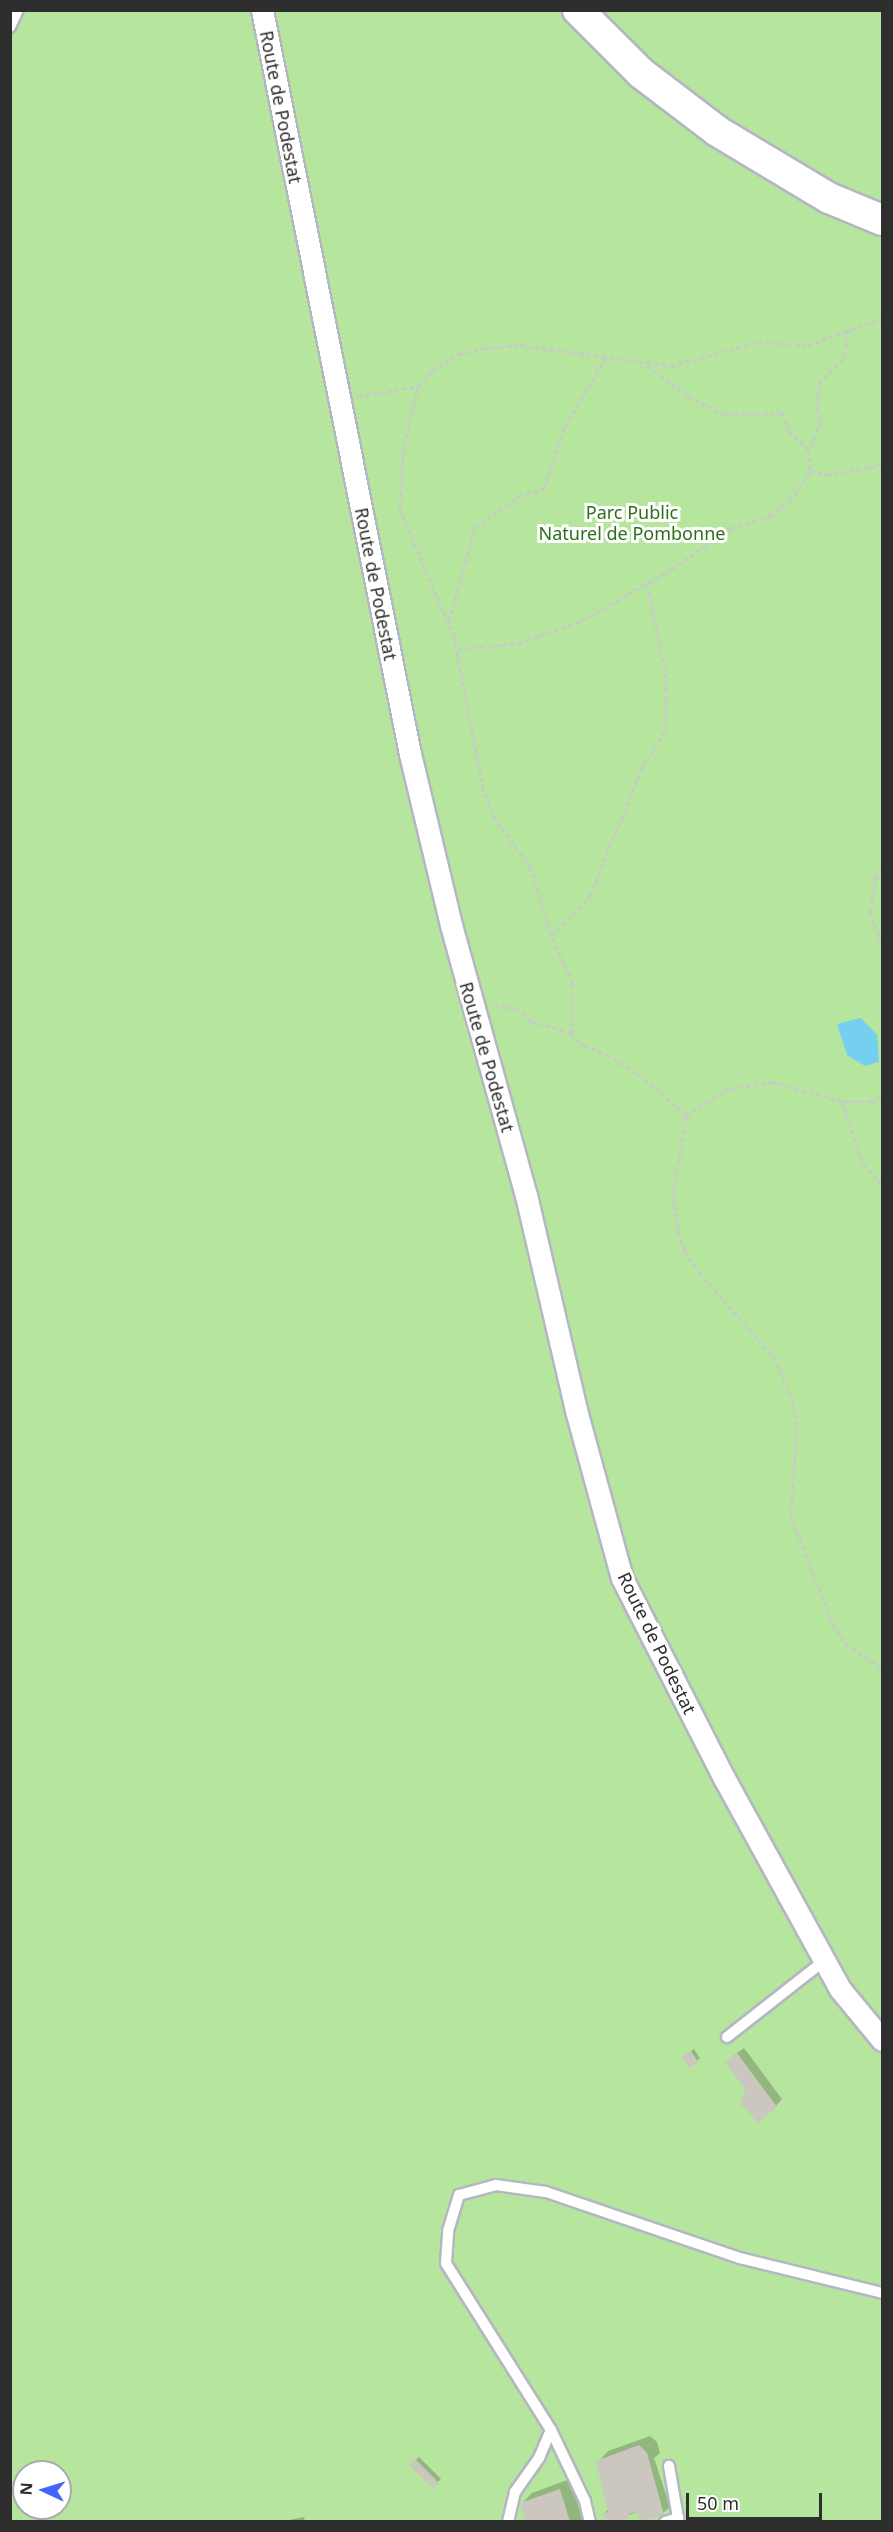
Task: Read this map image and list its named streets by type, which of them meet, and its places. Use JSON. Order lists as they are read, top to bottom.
{
  "streets": {
    "street": ["Route de Podestat"]
  },
  "parks": ["Parc Public Naturel de Pombonne"],
  "scale_bar": "50 m",
  "north": "left"
}
